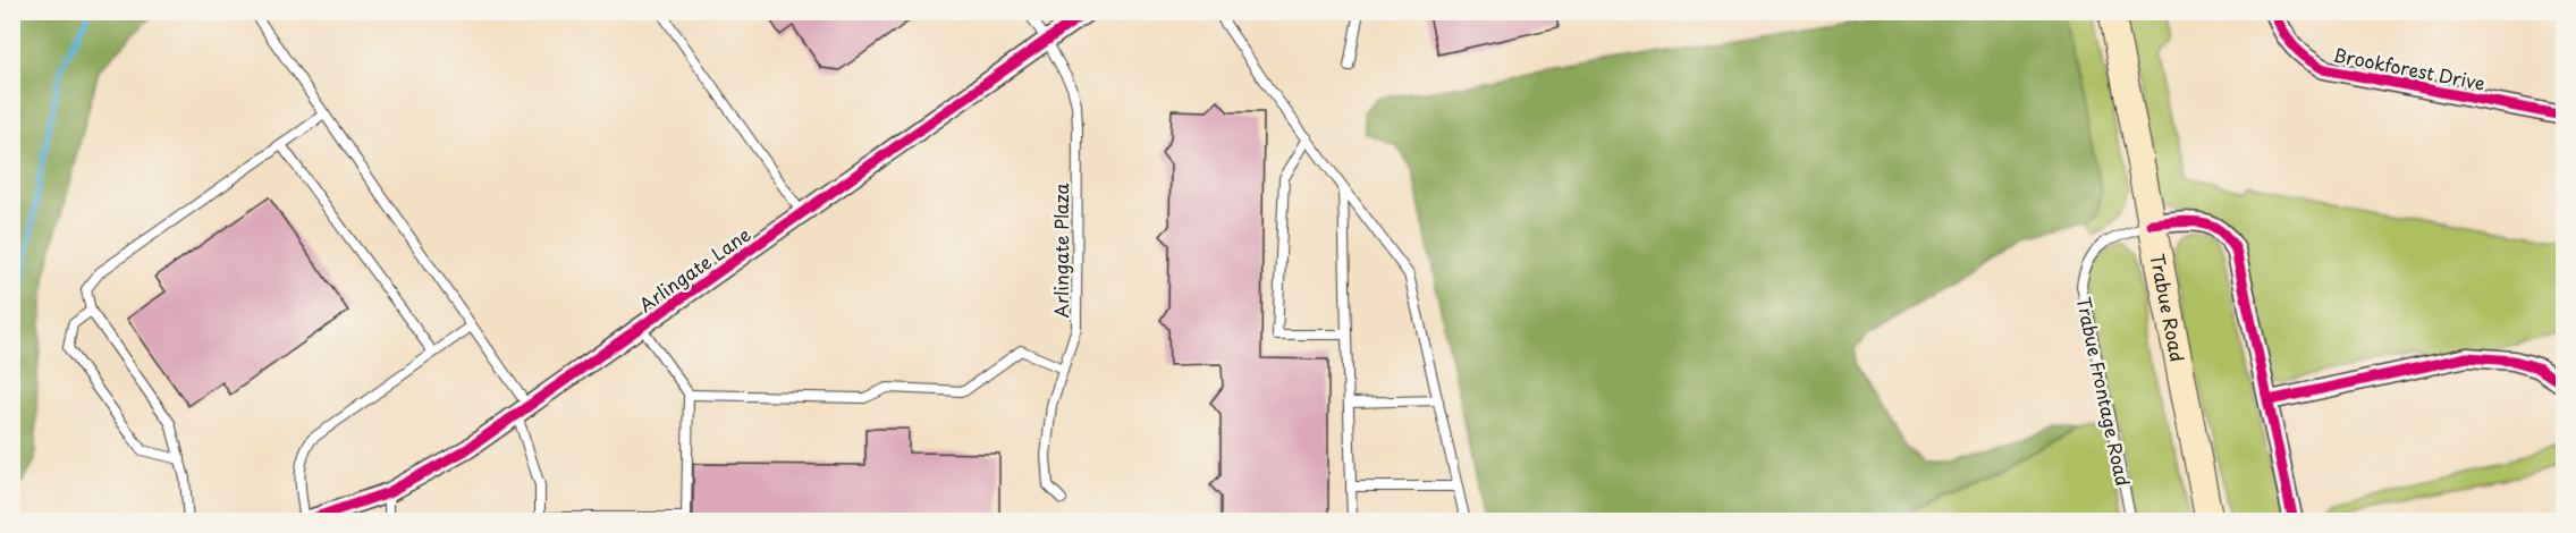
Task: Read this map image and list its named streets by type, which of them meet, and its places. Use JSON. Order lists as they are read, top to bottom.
{
  "streets": {
    "main road": ["Trabue Road"],
    "street": ["Brookforest Drive", "Arlingate Lane", "Trabue Frontage Road"],
    "lane": ["Arlingate Plaza"]
  },
  "crossings": [
    ["Arlingate Plaza", "Arlingate Lane"],
    ["Trabue Road", "Trabue Frontage Road"]
  ]
}
